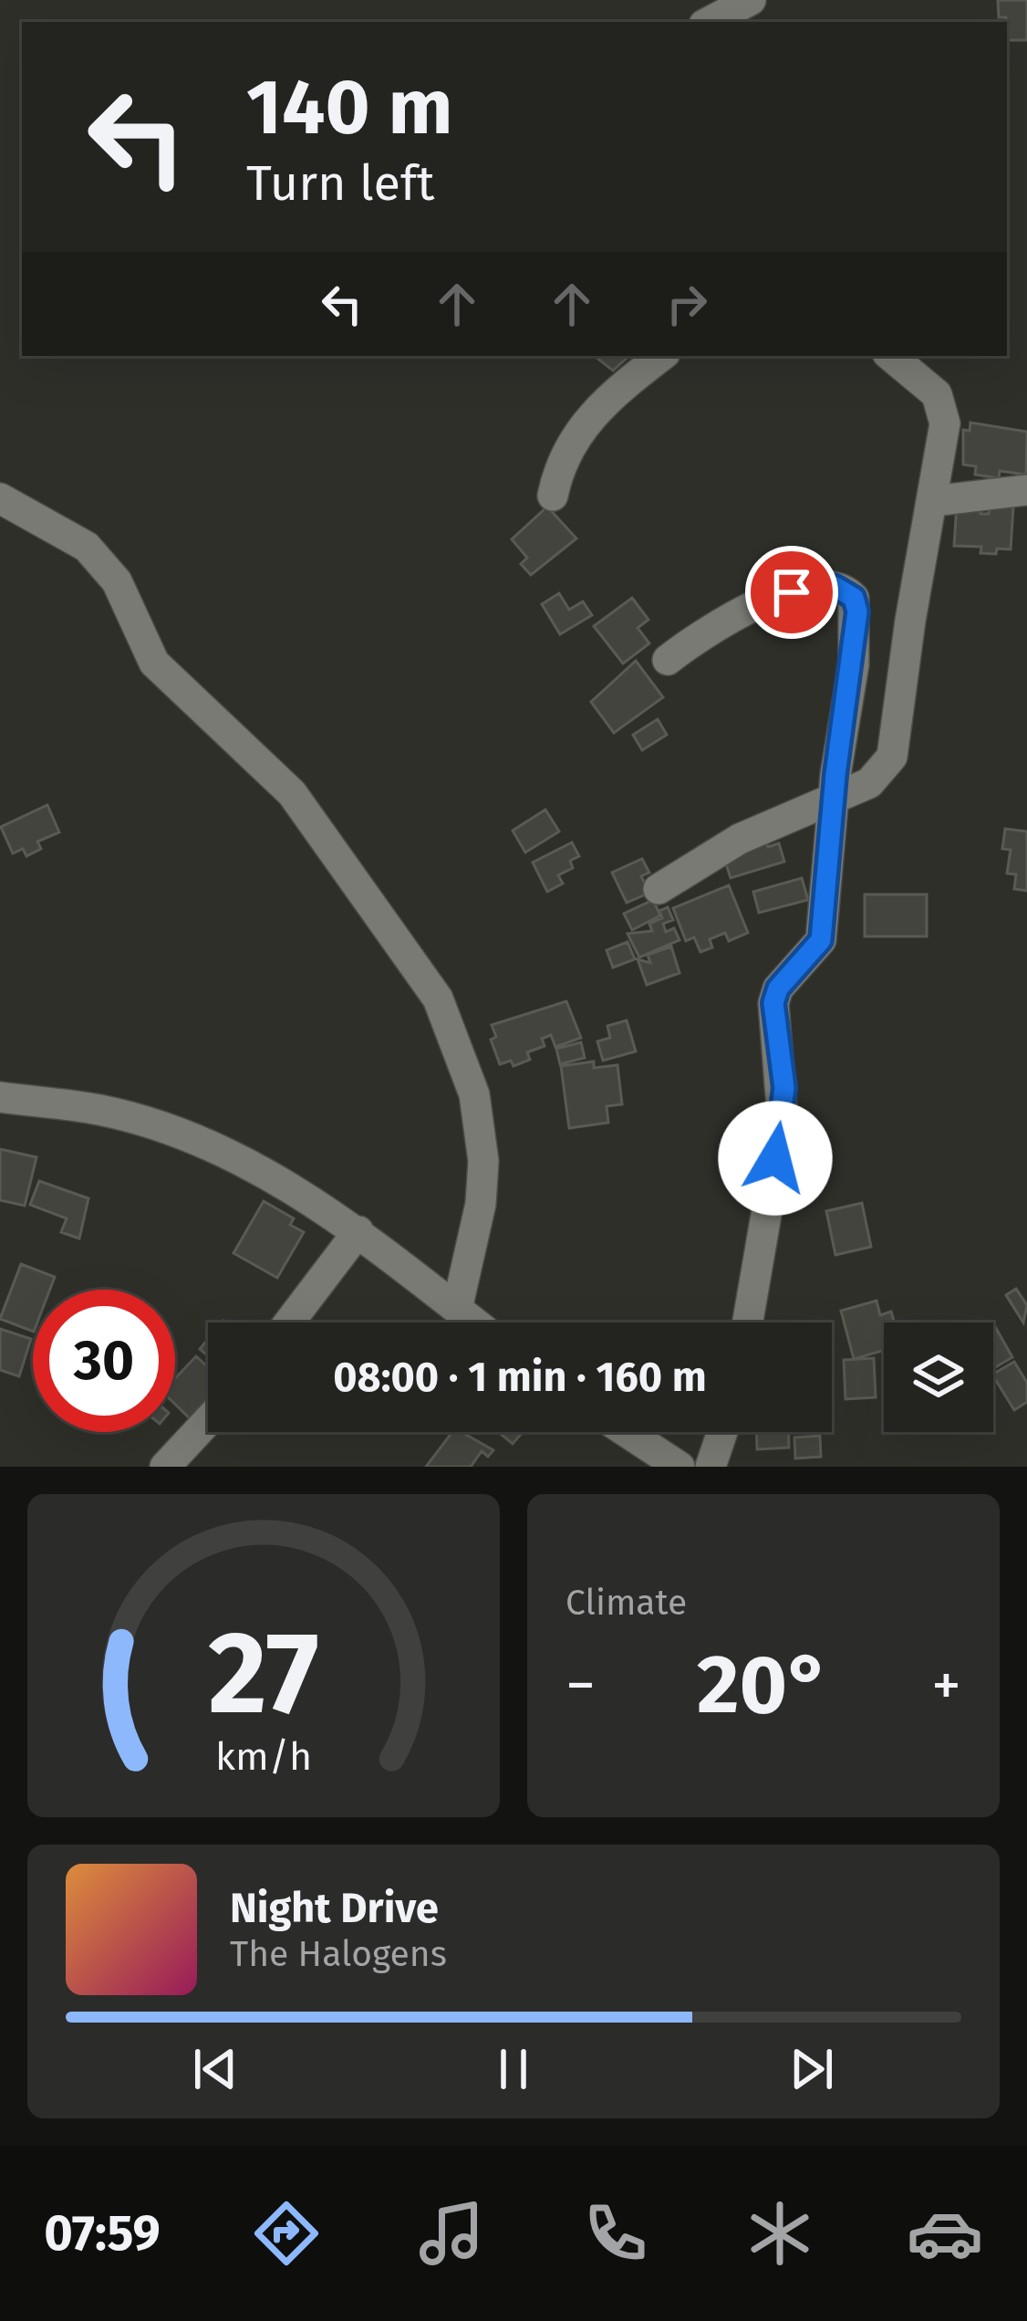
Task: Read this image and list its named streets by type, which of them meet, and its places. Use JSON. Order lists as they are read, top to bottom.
{
  "page": {
    "turn": ["140 m", "Turn left"],
    "limit": "30",
    "trip": "08:00 · 1 min · 160 m",
    "tile": "Climate",
    "heat": ["−", "20°", "+"],
    "song": ["Night Drive", "The Halogens"],
    "tabs": "07:59",
    "gauge": ["27", "km/h"]
  }
}
